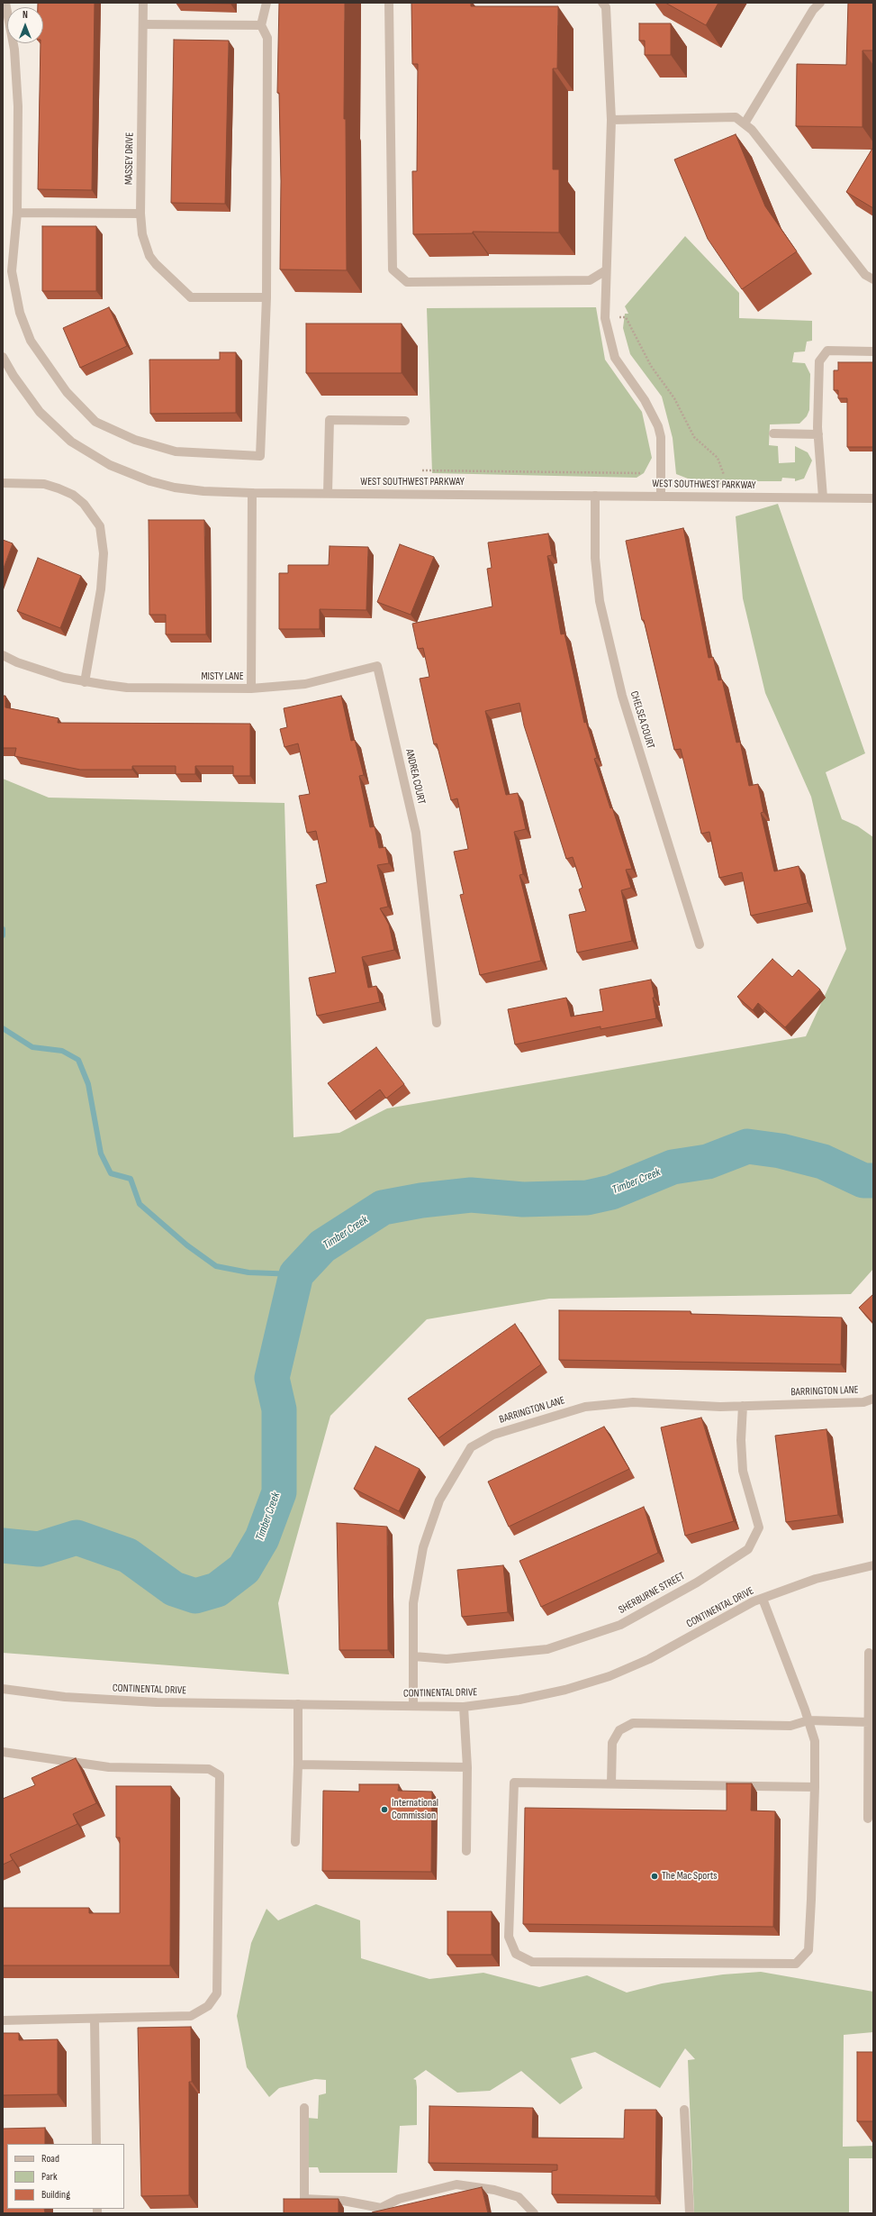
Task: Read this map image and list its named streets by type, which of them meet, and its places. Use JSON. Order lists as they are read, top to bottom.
{
  "streets": {
    "street": [
      "MASSEY DRIVE",
      "WEST SOUTHWEST PARKWAY",
      "MISTY LANE",
      "CHELSEA COURT",
      "ANDREA COURT",
      "BARRINGTON LANE",
      "SHERBURNE STREET",
      "CONTINENTAL DRIVE"
    ]
  },
  "crossings": [
    ["WEST SOUTHWEST PARKWAY", "MISTY LANE"],
    ["WEST SOUTHWEST PARKWAY", "CHELSEA COURT"],
    ["MISTY LANE", "ANDREA COURT"],
    ["BARRINGTON LANE", "SHERBURNE STREET"],
    ["BARRINGTON LANE", "CONTINENTAL DRIVE"]
  ],
  "water": ["Timber Creek"],
  "places": ["International Commission", "The Mac Sports"],
  "legend": ["Road", "Park", "Building"],
  "north": "top"
}
